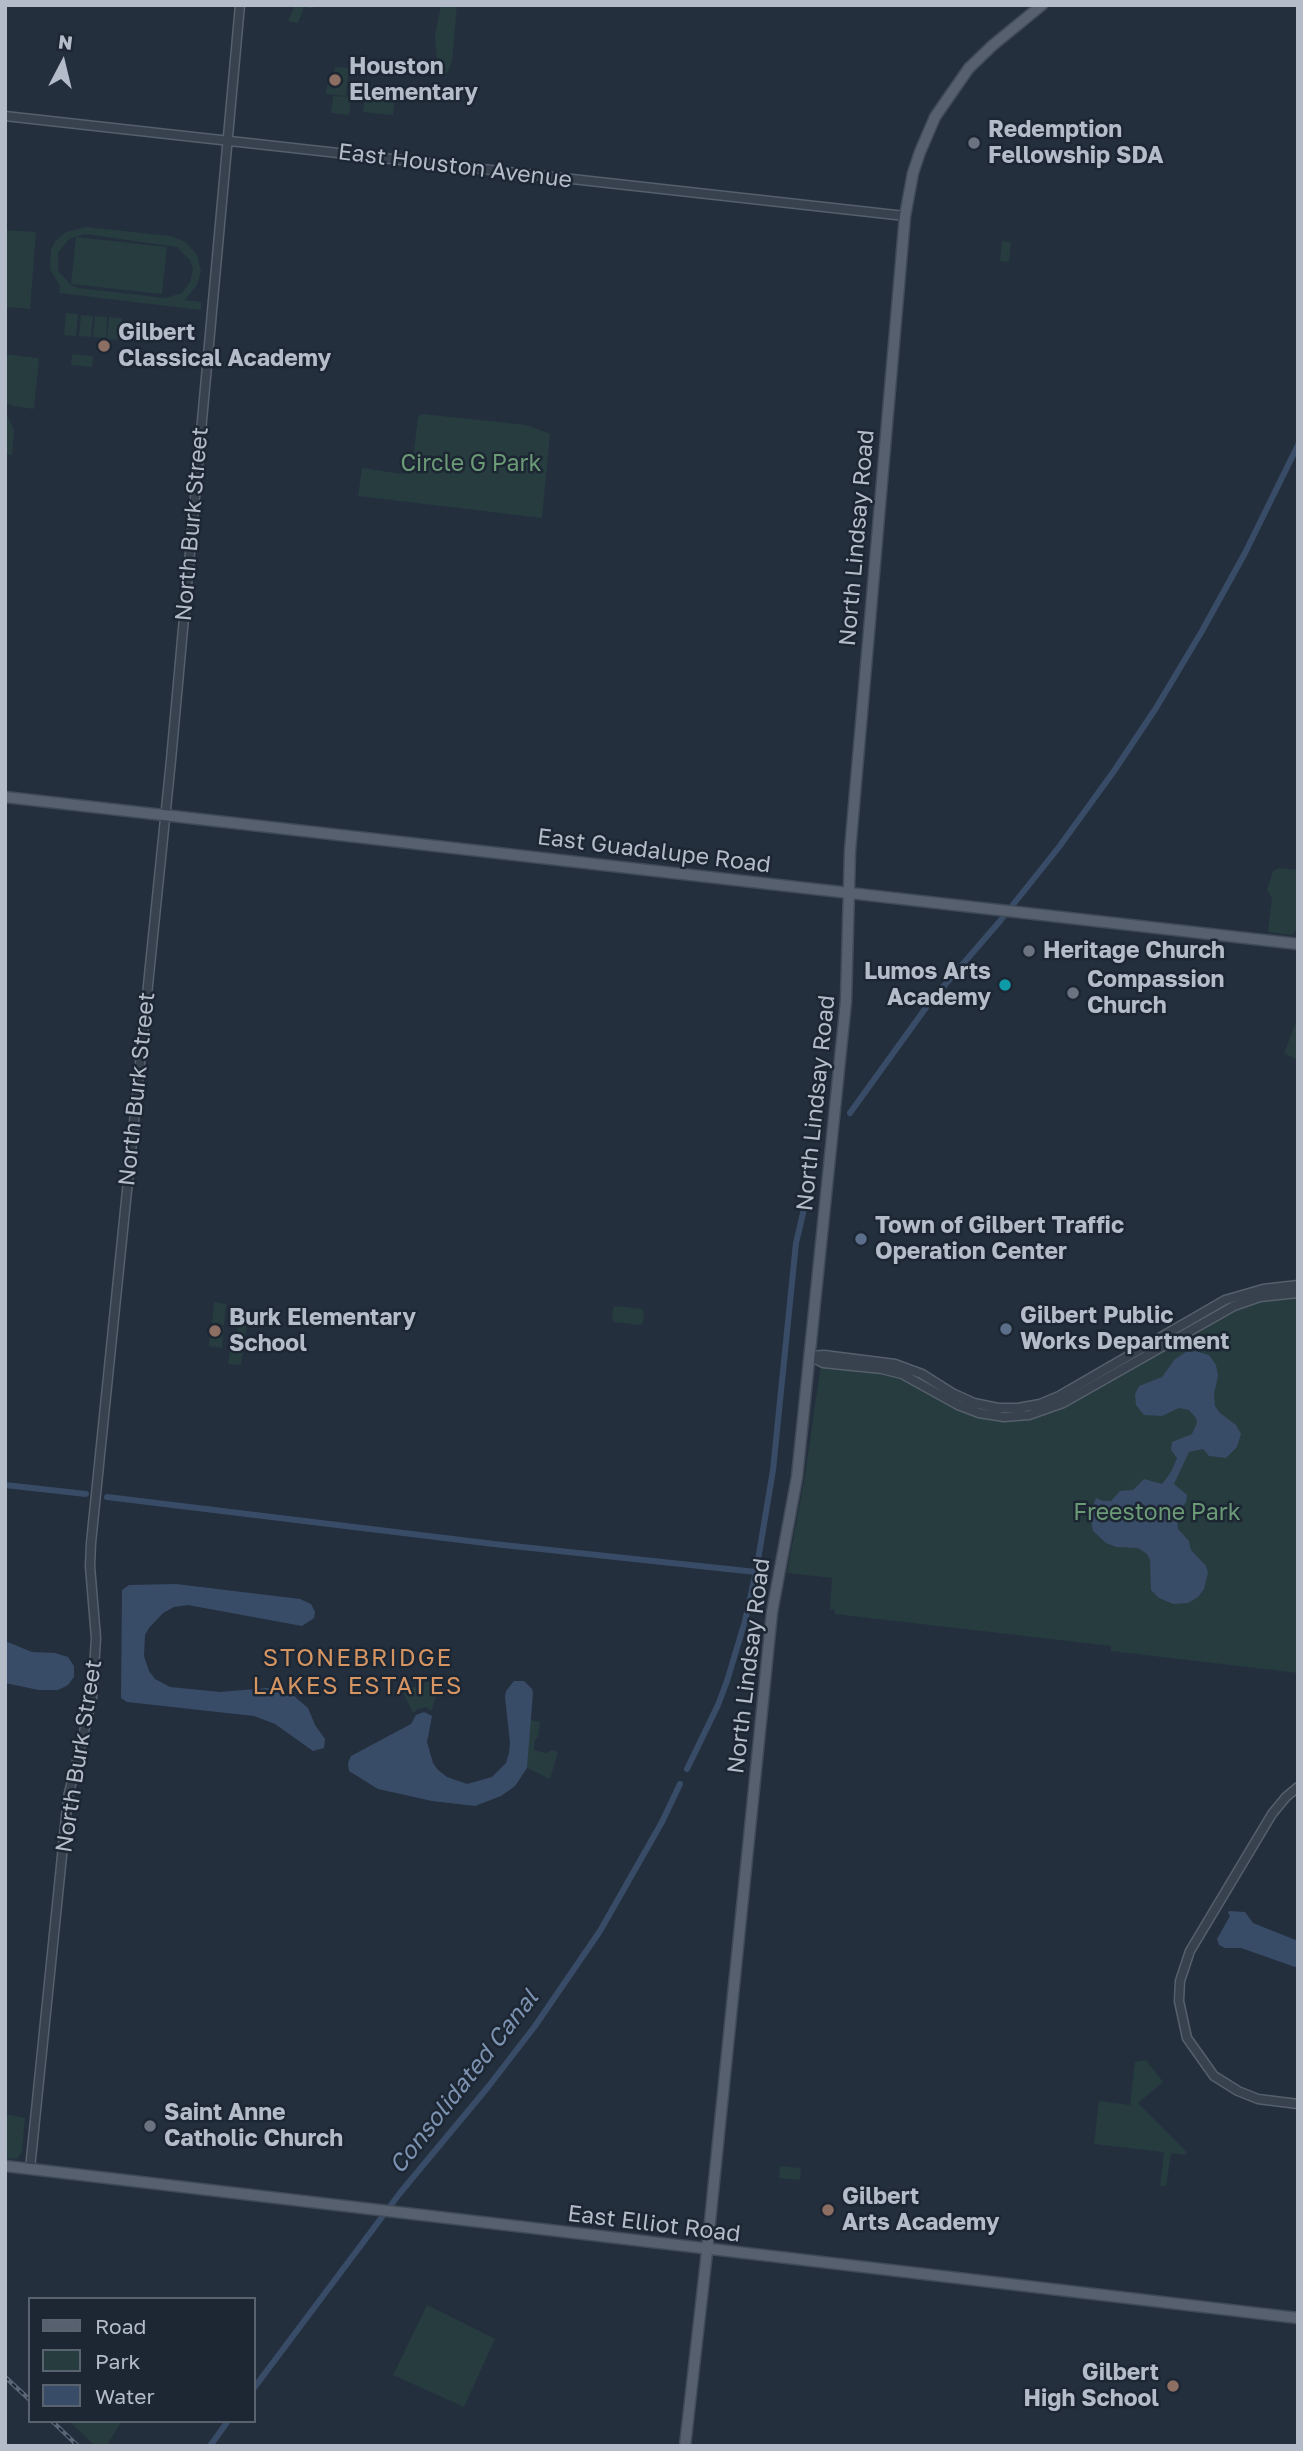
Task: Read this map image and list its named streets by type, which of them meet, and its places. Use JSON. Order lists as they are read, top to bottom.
{
  "streets": {
    "main road": ["North Lindsay Road", "East Guadalupe Road", "East Elliot Road"],
    "street": ["East Houston Avenue", "North Burk Street"]
  },
  "crossings": [
    ["East Houston Avenue", "North Burk Street"],
    ["East Houston Avenue", "North Lindsay Road"],
    ["North Burk Street", "East Guadalupe Road"],
    ["North Burk Street", "East Elliot Road"],
    ["North Lindsay Road", "East Guadalupe Road"],
    ["North Lindsay Road", "East Elliot Road"]
  ],
  "districts": ["STONEBRIDGE LAKES ESTATES"],
  "water": ["Consolidated Canal"],
  "parks": ["Circle G Park", "Freestone Park"],
  "places": [
    "Houston Elementary",
    "Redemption Fellowship SDA",
    "Gilbert Classical Academy",
    "Heritage Church",
    "Lumos Arts Academy",
    "Compassion Church",
    "Town of Gilbert Traffic Operation Center",
    "Gilbert Public Works Department",
    "Burk Elementary School",
    "Saint Anne Catholic Church",
    "Gilbert Arts Academy",
    "Gilbert High School"
  ],
  "legend": ["Road", "Park", "Water"],
  "north": "top"
}
